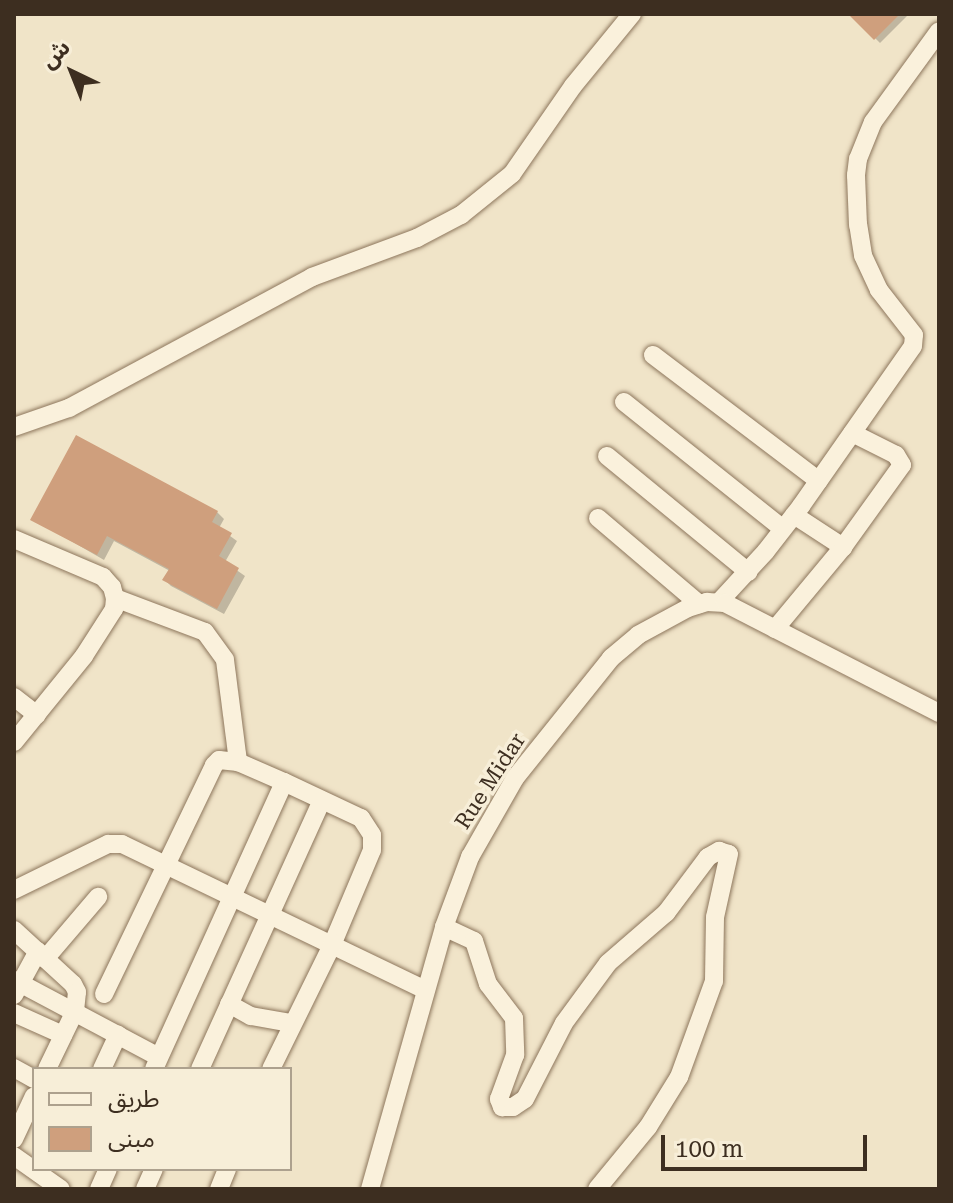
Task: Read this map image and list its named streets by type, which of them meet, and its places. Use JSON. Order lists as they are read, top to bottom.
{
  "streets": {
    "street": ["Rue Midar"]
  },
  "legend": ["طريق", "مبنى"],
  "scale_bar": "100 m",
  "north": "top left"
}
